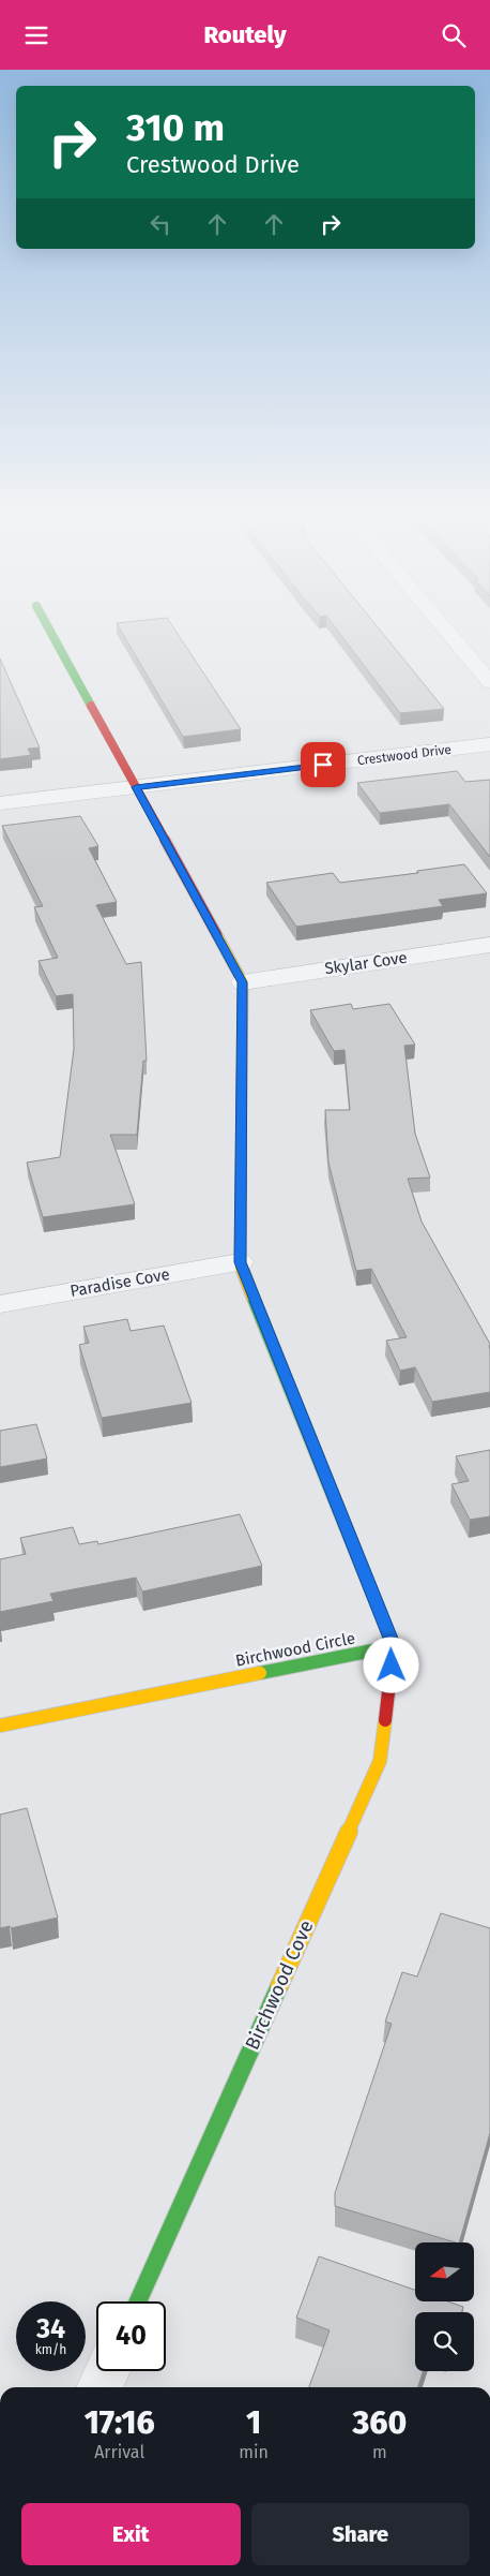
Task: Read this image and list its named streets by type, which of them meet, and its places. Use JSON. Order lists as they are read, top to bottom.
{
  "streets": {
    "street": [
      "Crestwood Drive",
      "Skylar Cove",
      "Paradise Cove",
      "Birchwood Circle",
      "Birchwood Cove"
    ]
  },
  "crossings": [
    ["Birchwood Circle", "Birchwood Cove"]
  ],
  "north": "left",
  "page": {
    "header": "Routely",
    "turn": ["310 m", "Crestwood Drive"],
    "speed": "34 km/h",
    "limit": "40",
    "eta": [
      "17:16",
      "Arrival",
      "1",
      "min",
      "360",
      "m"
    ],
    "buttons": ["Exit", "Share"]
  }
}
